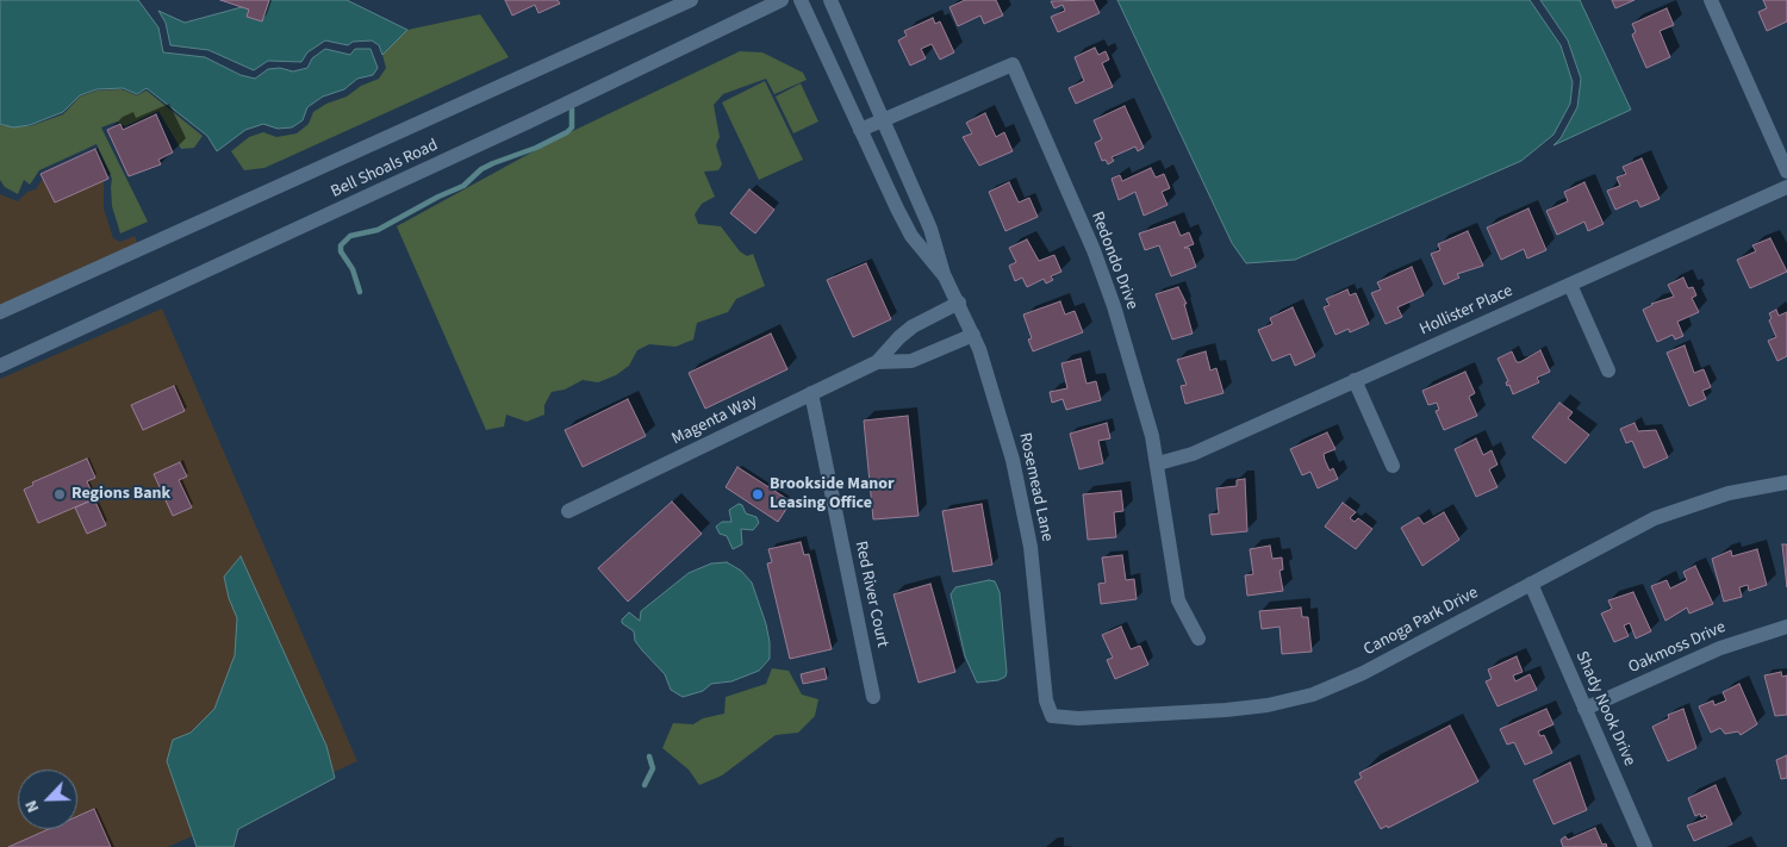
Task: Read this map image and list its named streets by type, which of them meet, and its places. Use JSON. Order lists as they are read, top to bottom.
{
  "streets": {
    "street": [
      "Bell Shoals Road",
      "Redondo Drive",
      "Hollister Place",
      "Magenta Way",
      "Rosemead Lane",
      "Red River Court",
      "Canoga Park Drive",
      "Oakmoss Drive",
      "Shady Nook Drive"
    ]
  },
  "crossings": [
    ["Redondo Drive", "Hollister Place"],
    ["Redondo Drive", "Rosemead Lane"],
    ["Magenta Way", "Rosemead Lane"],
    ["Magenta Way", "Red River Court"],
    ["Rosemead Lane", "Canoga Park Drive"],
    ["Canoga Park Drive", "Shady Nook Drive"],
    ["Oakmoss Drive", "Shady Nook Drive"]
  ],
  "places": ["Regions Bank", "Brookside Manor Leasing Office"],
  "north": "bottom left"
}
